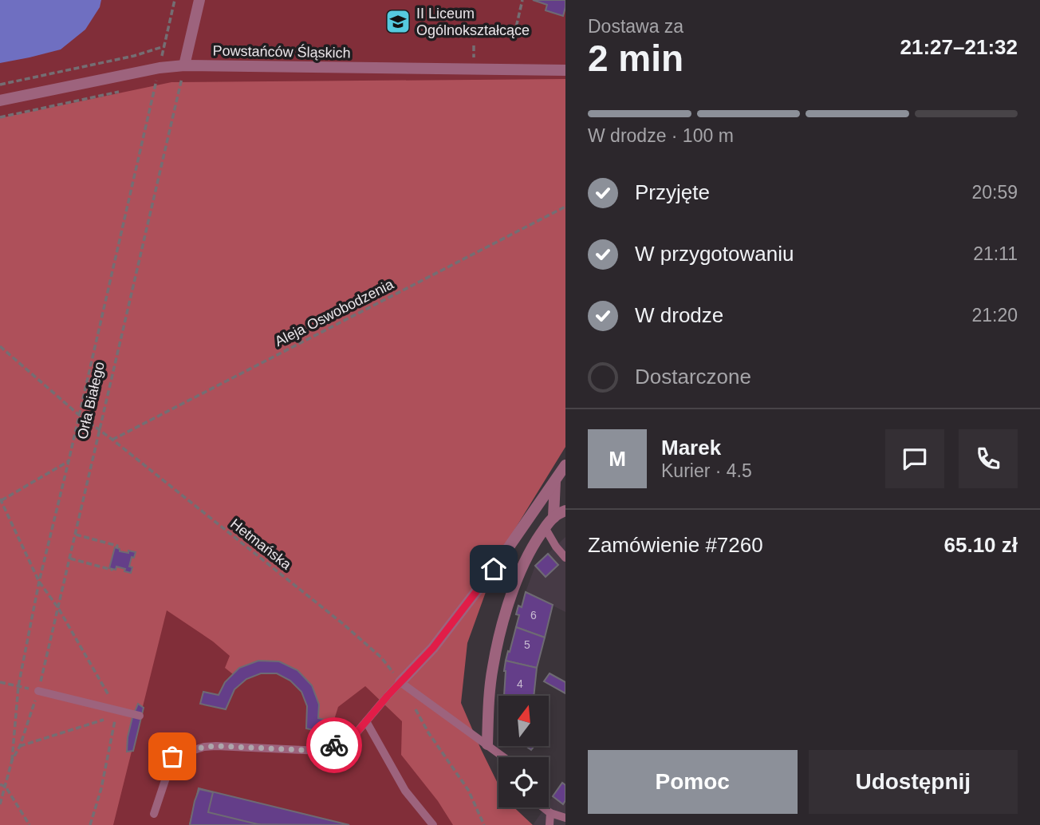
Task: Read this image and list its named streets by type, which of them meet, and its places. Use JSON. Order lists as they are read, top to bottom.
{
  "streets": {
    "street": ["Powstańców Śląskich"],
    "path": ["Aleja Oswobodzenia", "Orła Białego", "Hetmańska"]
  },
  "crossings": [
    ["Powstańców Śląskich", "Orła Białego"],
    ["Aleja Oswobodzenia", "Hetmańska"],
    ["Orła Białego", "Hetmańska"]
  ],
  "places": {
    "school or university": ["II Liceum Ogólnokształcące"]
  },
  "house_numbers": ["6", "5", "4"],
  "north": "top",
  "page": {
    "heading": ["2 min", "Dostawa za", "21:27–21:32"],
    "panel": [
      "Marek",
      "Kurier · 4.5",
      "Zamówienie #7260",
      "65.10 zł"
    ],
    "bar": "W drodze · 100 m",
    "list": [
      ["Przyjęte", "20:59"],
      ["W przygotowaniu", "21:11"],
      ["W drodze", "21:20"],
      "Dostarczone"
    ],
    "round": "M",
    "buttons": ["Pomoc", "Udostępnij"]
  }
}
